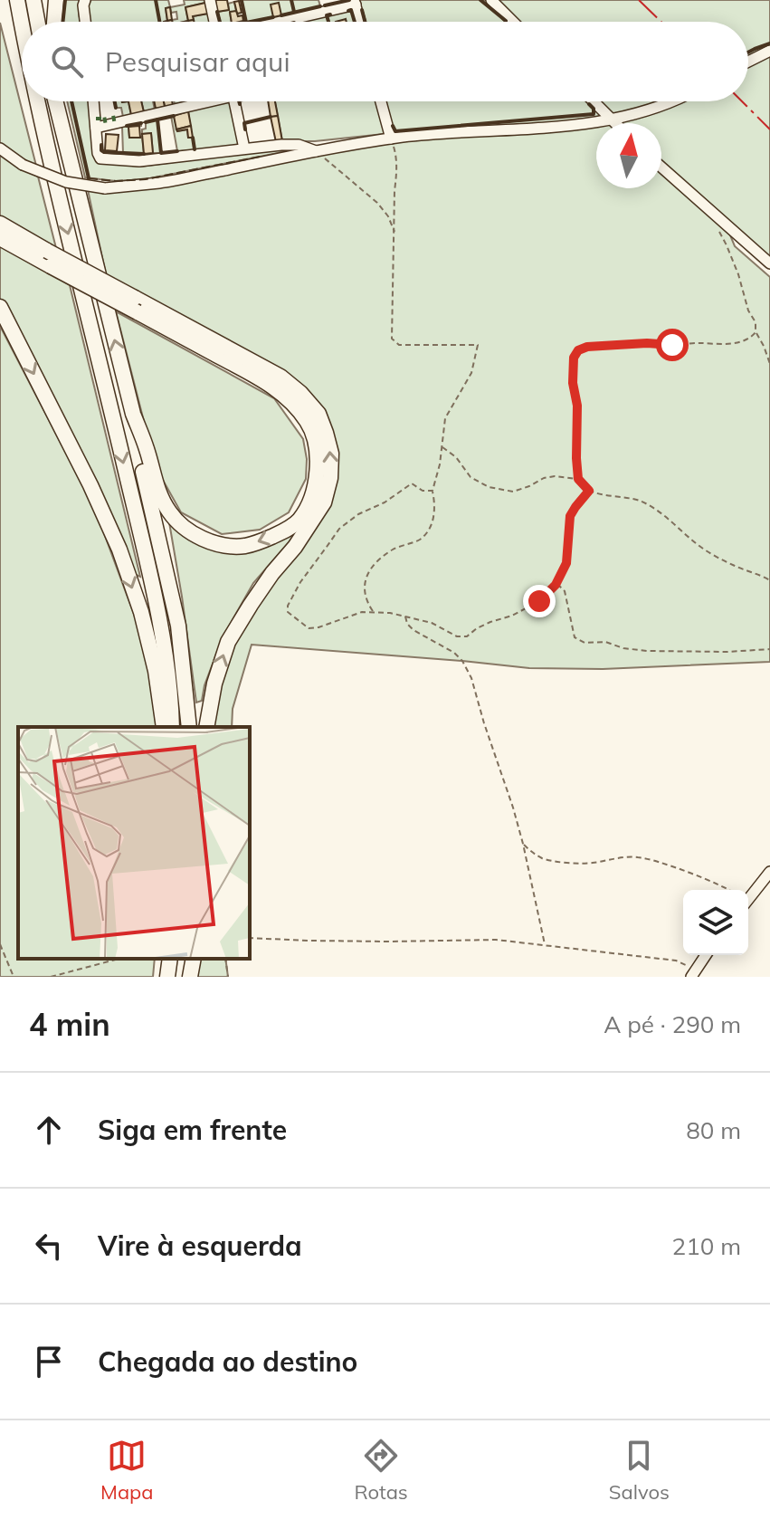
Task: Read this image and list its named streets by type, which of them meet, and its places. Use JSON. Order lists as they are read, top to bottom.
{
  "north": "top",
  "page": {
    "search": "Pesquisar aqui",
    "heading": ["4 min", "A pé · 290 m"],
    "list": [
      ["Siga em frente", "80 m"],
      ["Vire à esquerda", "210 m"],
      "Chegada ao destino"
    ],
    "nav": ["Mapa", "Rotas", "Salvos"]
  }
}
